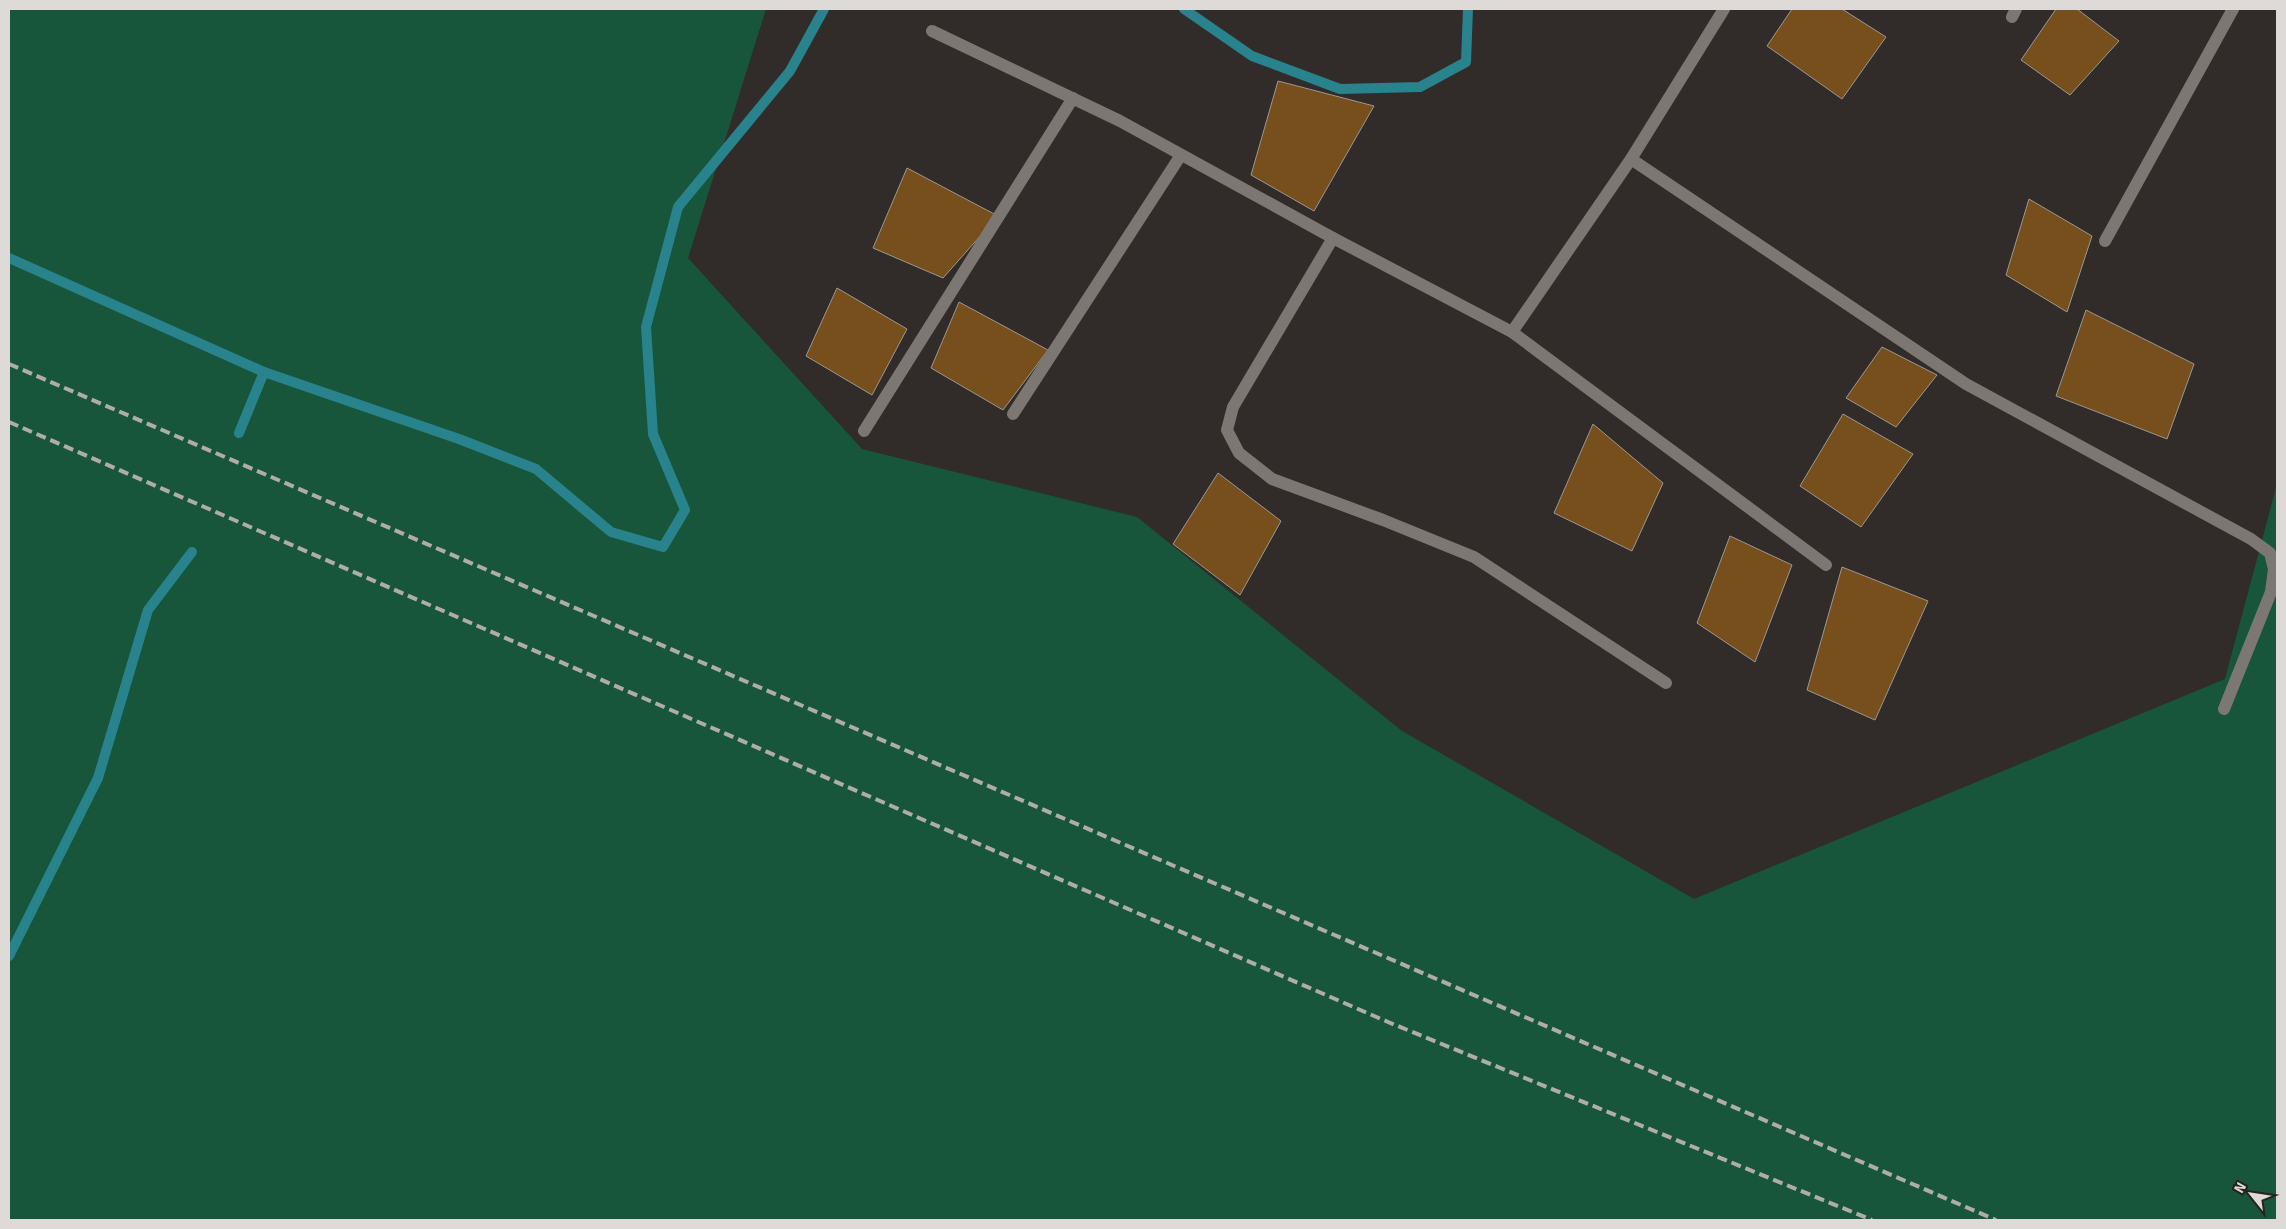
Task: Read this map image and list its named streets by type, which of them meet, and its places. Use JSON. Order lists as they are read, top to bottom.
{
  "north": "top left"
}
